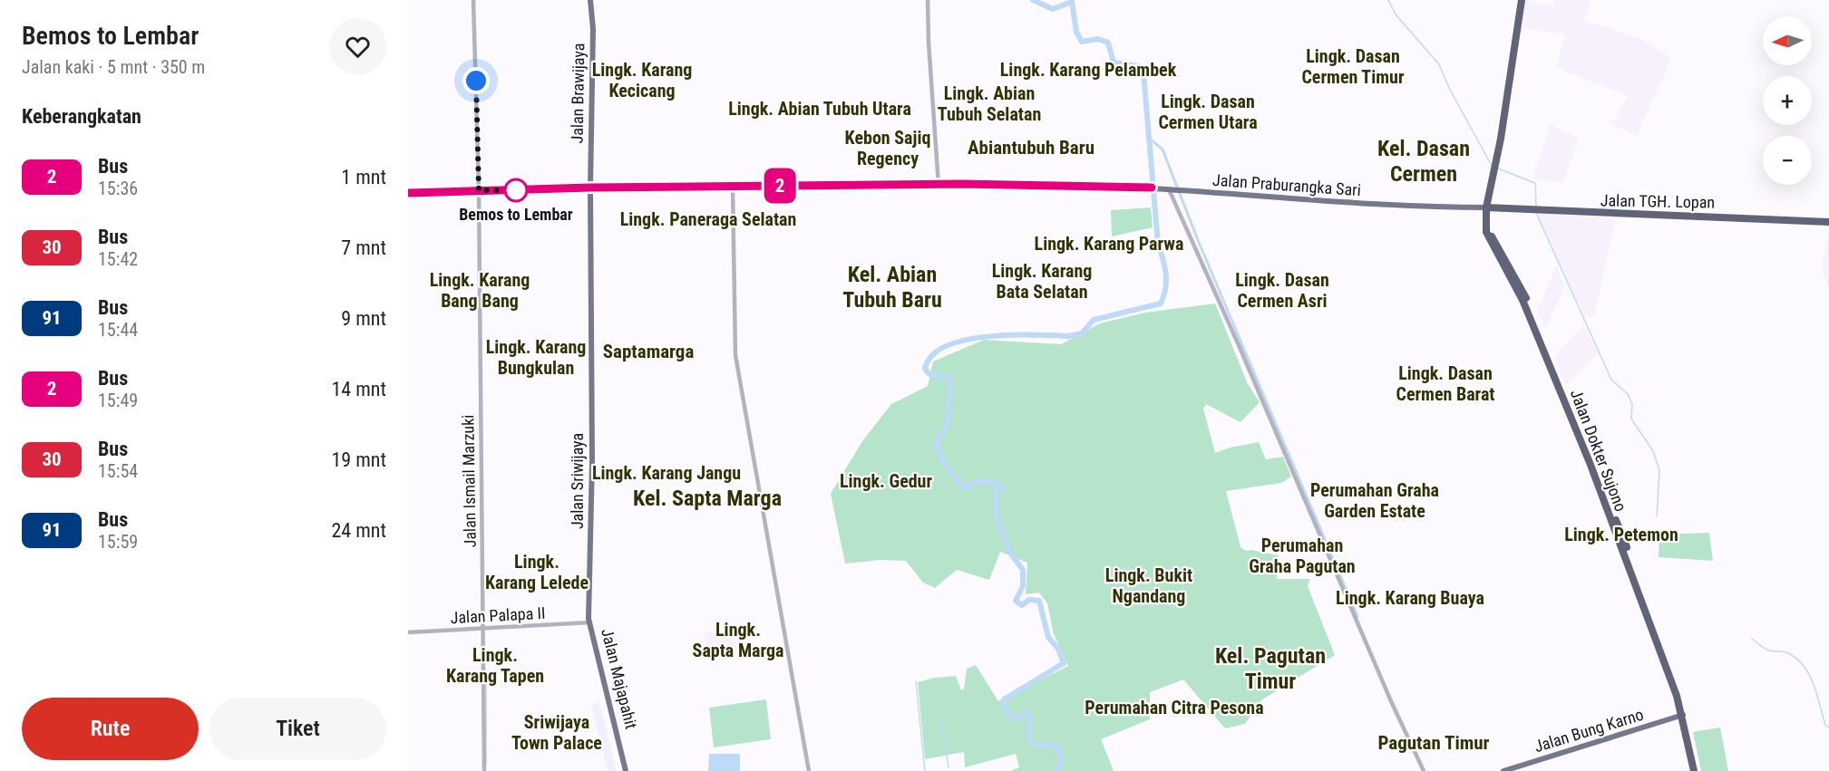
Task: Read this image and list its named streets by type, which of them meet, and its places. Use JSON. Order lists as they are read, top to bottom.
{
  "streets": {
    "highway": ["Jalan TGH. Lopan", "Jalan Dokter Sujono"],
    "main road": [
      "Jalan Brawijaya",
      "Jalan Praburangka Sari",
      "Jalan Sriwijaya",
      "Jalan Majapahit",
      "Jalan Bung Karno"
    ],
    "street": ["Jalan Ismail Marzuki", "Jalan Palapa II"]
  },
  "crossings": [
    ["Jalan Brawijaya", "Jalan Praburangka Sari"],
    ["Jalan Brawijaya", "Jalan Sriwijaya"],
    ["Jalan Praburangka Sari", "Jalan TGH. Lopan"],
    ["Jalan Praburangka Sari", "Jalan Dokter Sujono"],
    ["Jalan Praburangka Sari", "Jalan Ismail Marzuki"],
    ["Jalan Praburangka Sari", "Jalan Sriwijaya"],
    ["Jalan TGH. Lopan", "Jalan Dokter Sujono"],
    ["Jalan Dokter Sujono", "Jalan Bung Karno"],
    ["Jalan Ismail Marzuki", "Jalan Palapa II"],
    ["Jalan Sriwijaya", "Jalan Majapahit"],
    ["Jalan Palapa II", "Jalan Majapahit"]
  ],
  "districts": [
    "Lingk. Dasan Cermen Timur",
    "Lingk. Karang Kecicang",
    "Lingk. Karang Pelambek",
    "Lingk. Abian Tubuh Selatan",
    "Lingk. Dasan Cermen Utara",
    "Lingk. Abian Tubuh Utara",
    "Kebon Sajiq Regency",
    "Abiantubuh Baru",
    "Kel. Dasan Cermen",
    "Lingk. Paneraga Selatan",
    "Lingk. Karang Parwa",
    "Lingk. Karang Bata Selatan",
    "Kel. Abian Tubuh Baru",
    "Lingk. Karang Bang Bang",
    "Lingk. Dasan Cermen Asri",
    "Lingk. Karang Bungkulan",
    "Saptamarga",
    "Lingk. Dasan Cermen Barat",
    "Lingk. Karang Jangu",
    "Lingk. Gedur",
    "Perumahan Graha Garden Estate",
    "Kel. Sapta Marga",
    "Lingk. Petemon",
    "Perumahan Graha Pagutan",
    "Lingk. Karang Lelede",
    "Lingk. Bukit Ngandang",
    "Lingk. Karang Buaya",
    "Lingk. Sapta Marga",
    "Lingk. Karang Tapen",
    "Kel. Pagutan Timur",
    "Perumahan Citra Pesona",
    "Sriwijaya Town Palace",
    "Pagutan Timur"
  ],
  "places": ["Bemos to Lembar"],
  "lines": ["bus line 2"],
  "north": "left",
  "page": {
    "heading": [
      ["Bemos to Lembar", "Jalan kaki · 5 mnt · 350 m"],
      "Keberangkatan"
    ],
    "on_map": "2",
    "map_buttons": ["+", "−"],
    "list": [
      {
        "mark": "2",
        "name": "Bus",
        "note": "15:36",
        "value": "1 mnt"
      },
      {
        "mark": "30",
        "name": "Bus",
        "note": "15:42",
        "value": "7 mnt"
      },
      {
        "mark": "91",
        "name": "Bus",
        "note": "15:44",
        "value": "9 mnt"
      },
      {
        "mark": "2",
        "name": "Bus",
        "note": "15:49",
        "value": "14 mnt"
      },
      {
        "mark": "30",
        "name": "Bus",
        "note": "15:54",
        "value": "19 mnt"
      },
      {
        "mark": "91",
        "name": "Bus",
        "note": "15:59",
        "value": "24 mnt"
      }
    ],
    "buttons": ["Rute", "Tiket"]
  }
}
